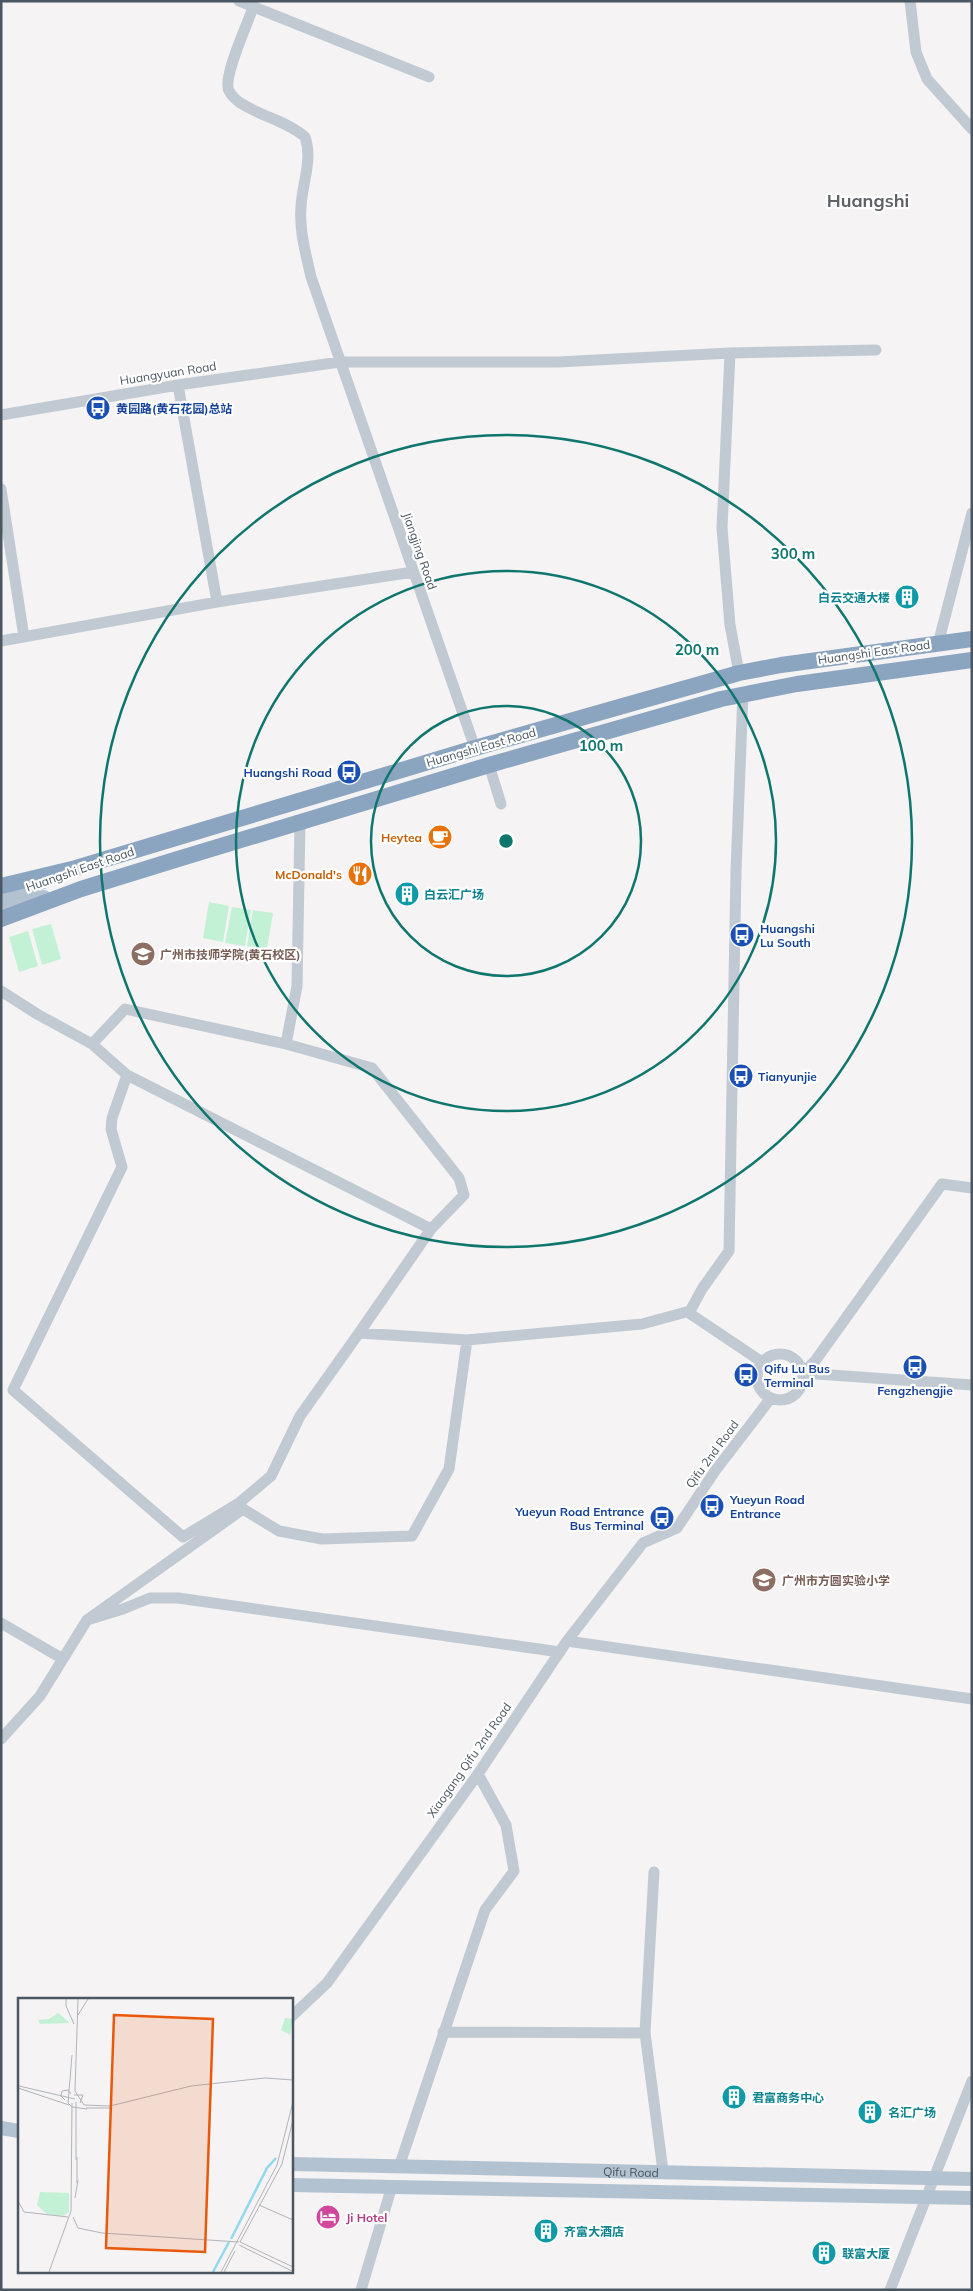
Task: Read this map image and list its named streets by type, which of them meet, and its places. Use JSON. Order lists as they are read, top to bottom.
{
  "streets": {
    "highway": ["Huangshi East Road"],
    "main road": ["Qifu Road"],
    "street": [
      "Huangyuan Road",
      "Jiangjing Road",
      "Qifu 2nd Road",
      "Xiaogang Qifu 2nd Road"
    ]
  },
  "crossings": [
    ["Huangyuan Road", "Jiangjing Road"],
    ["Jiangjing Road", "Huangshi East Road"],
    ["Qifu 2nd Road", "Xiaogang Qifu 2nd Road"]
  ],
  "districts": ["Huangshi"],
  "places": {
    "bus stop": [
      "黄园路(黄石花园)总站",
      "Huangshi Road",
      "Huangshi Lu South",
      "Tianyunjie",
      "Fengzhengjie",
      "Qifu Lu Bus Terminal",
      "Yueyun Road Entrance",
      "Yueyun Road Entrance Bus Terminal"
    ],
    "building": [
      "白云交通大楼",
      "白云汇广场",
      "君富商务中心",
      "名汇广场",
      "齐富大酒店",
      "联富大厦"
    ],
    "cafe": ["Heytea"],
    "restaurant": ["McDonald's"],
    "school or university": ["广州市技师学院(黄石校区)", "广州市方圆实验小学"],
    "hotel": ["Ji Hotel"]
  },
  "rings": ["300 m", "200 m", "100 m"]
}
